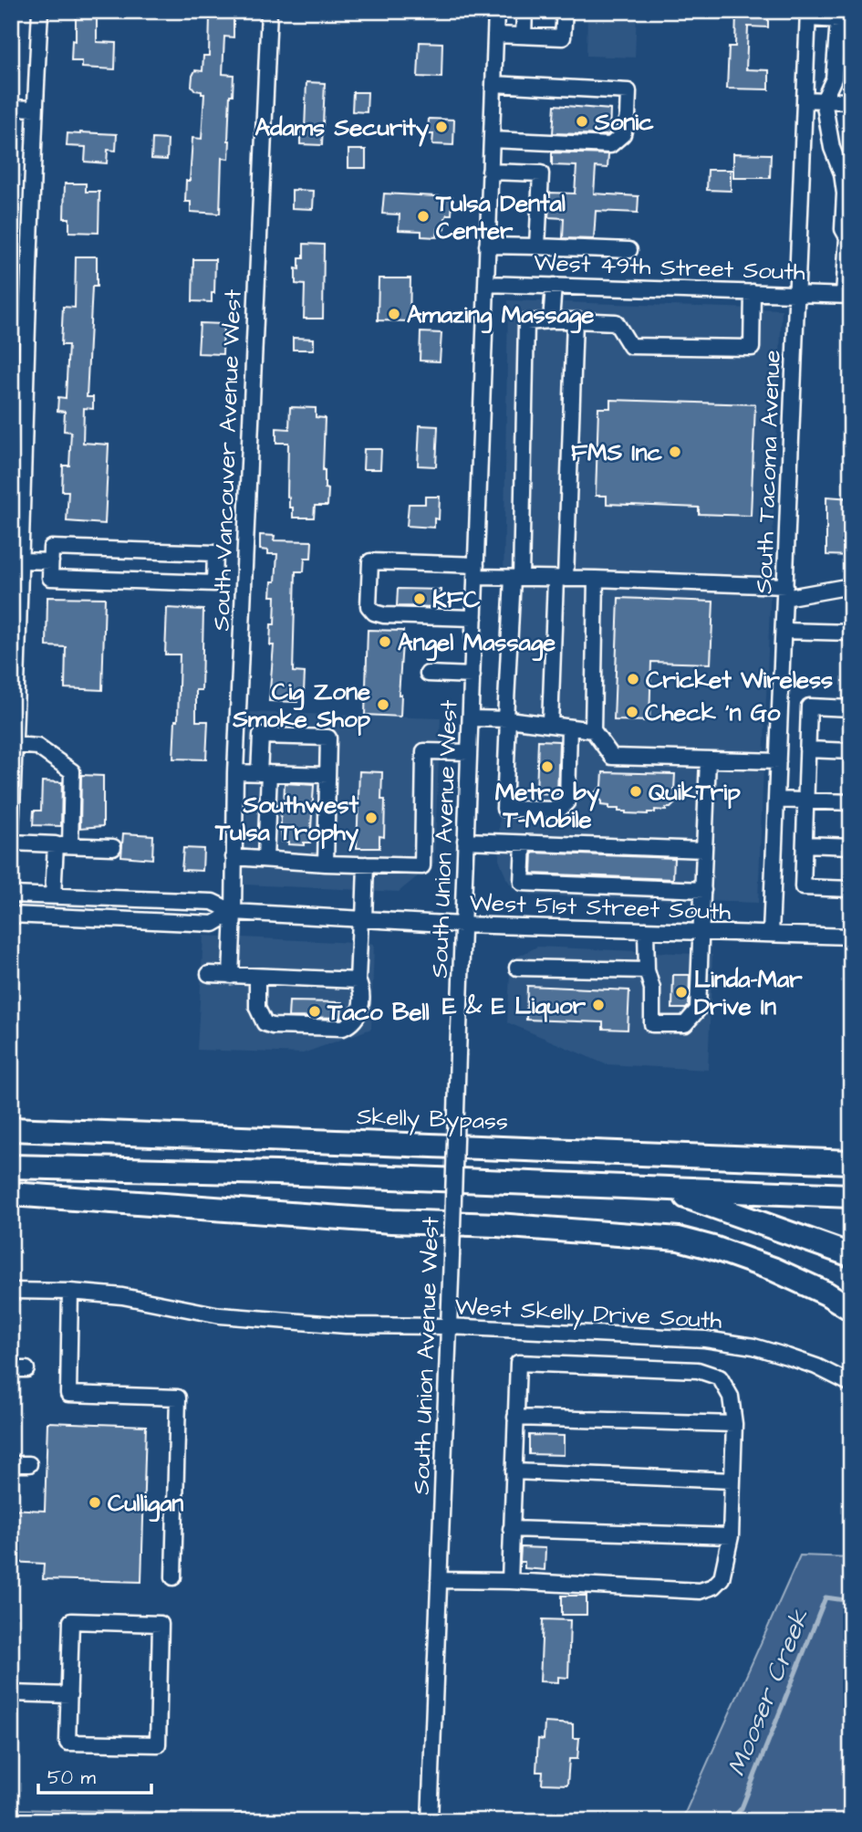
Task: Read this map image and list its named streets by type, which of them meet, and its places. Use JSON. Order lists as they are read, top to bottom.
{
  "streets": {
    "highway": ["Skelly Bypass"],
    "street": [
      "West 49th Street South",
      "South Vancouver Avenue West",
      "South Tacoma Avenue",
      "South Union Avenue West",
      "West 51st Street South",
      "West Skelly Drive South"
    ]
  },
  "crossings": [
    ["West 49th Street South", "South Tacoma Avenue"],
    ["West 49th Street South", "South Union Avenue West"],
    ["South Vancouver Avenue West", "West 51st Street South"],
    ["South Tacoma Avenue", "West 51st Street South"],
    ["South Union Avenue West", "West 51st Street South"],
    ["South Union Avenue West", "West Skelly Drive South"]
  ],
  "water": ["Mooser Creek"],
  "places": [
    "Sonic",
    "Adams Security",
    "Tulsa Dental Center",
    "Amazing Massage",
    "FMS Inc",
    "KFC",
    "Angel Massage",
    "Cricket Wireless",
    "Cig Zone Smoke Shop",
    "Check 'n Go",
    "Metro by T-Mobile",
    "QuikTrip",
    "Southwest Tulsa Trophy",
    "Linda-Mar Drive In",
    "E & E Liquor",
    "Taco Bell",
    "Culligan"
  ],
  "scale_bar": "50 m"
}
